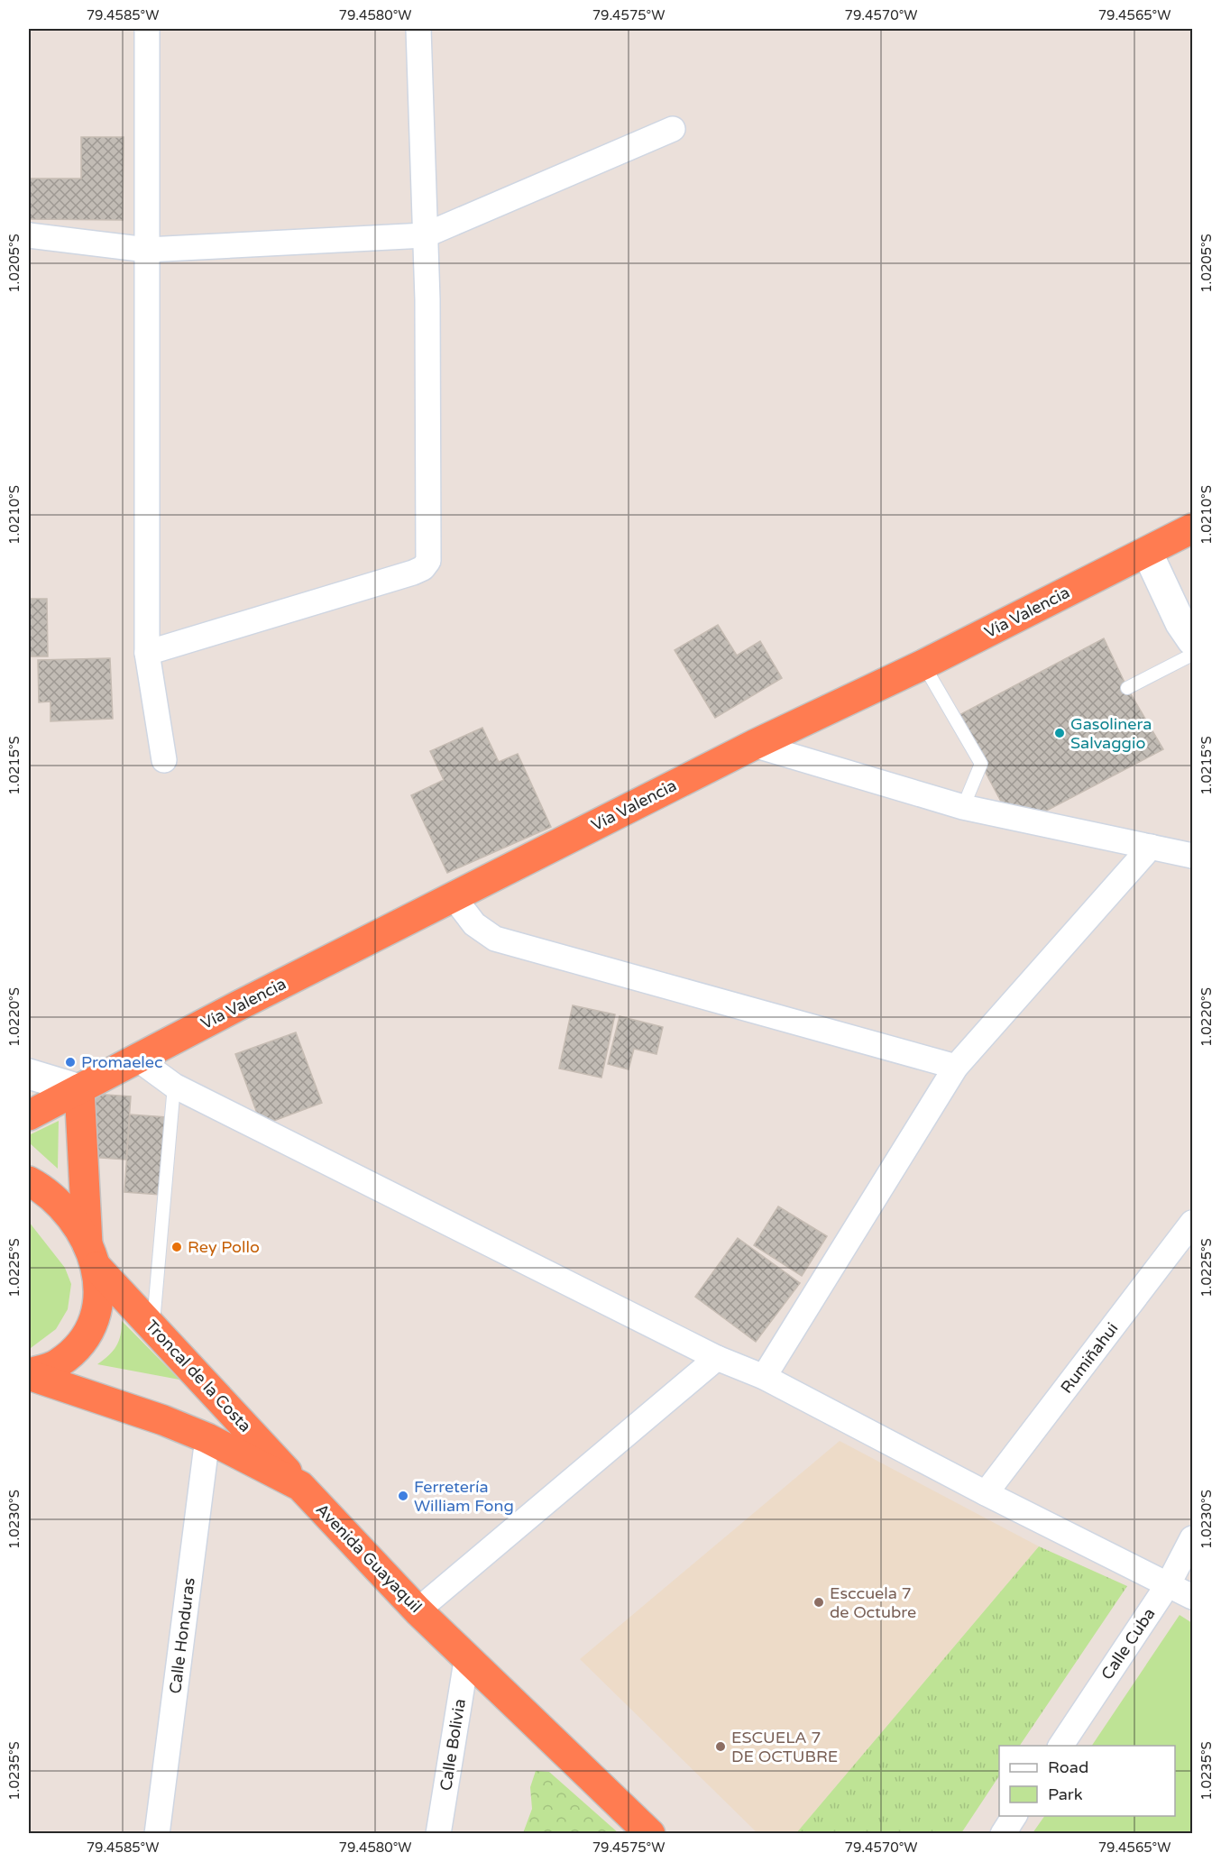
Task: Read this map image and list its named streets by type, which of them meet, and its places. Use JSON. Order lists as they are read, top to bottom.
{
  "streets": {
    "highway": ["Vía Valencia", "Troncal de la Costa", "Avenida Guayaquil"],
    "street": [
      "Rumiñahui",
      "Calle Honduras",
      "Calle Cuba",
      "Calle Bolivia"
    ]
  },
  "crossings": [
    ["Troncal de la Costa", "Avenida Guayaquil"],
    ["Avenida Guayaquil", "Calle Honduras"],
    ["Avenida Guayaquil", "Calle Bolivia"]
  ],
  "places": [
    "Gasolinera Salvaggio",
    "Promaelec",
    "Rey Pollo",
    "Ferretería William Fong",
    "Esccuela 7 de Octubre",
    "ESCUELA 7 DE OCTUBRE"
  ],
  "legend": ["Road", "Park"],
  "coordinates": [
    "79.4585°W",
    "79.4580°W",
    "79.4575°W",
    "79.4570°W",
    "79.4565°W",
    "1.0205°S",
    "1.0210°S",
    "1.0215°S",
    "1.0220°S",
    "1.0225°S",
    "1.0230°S",
    "1.0235°S"
  ]
}
